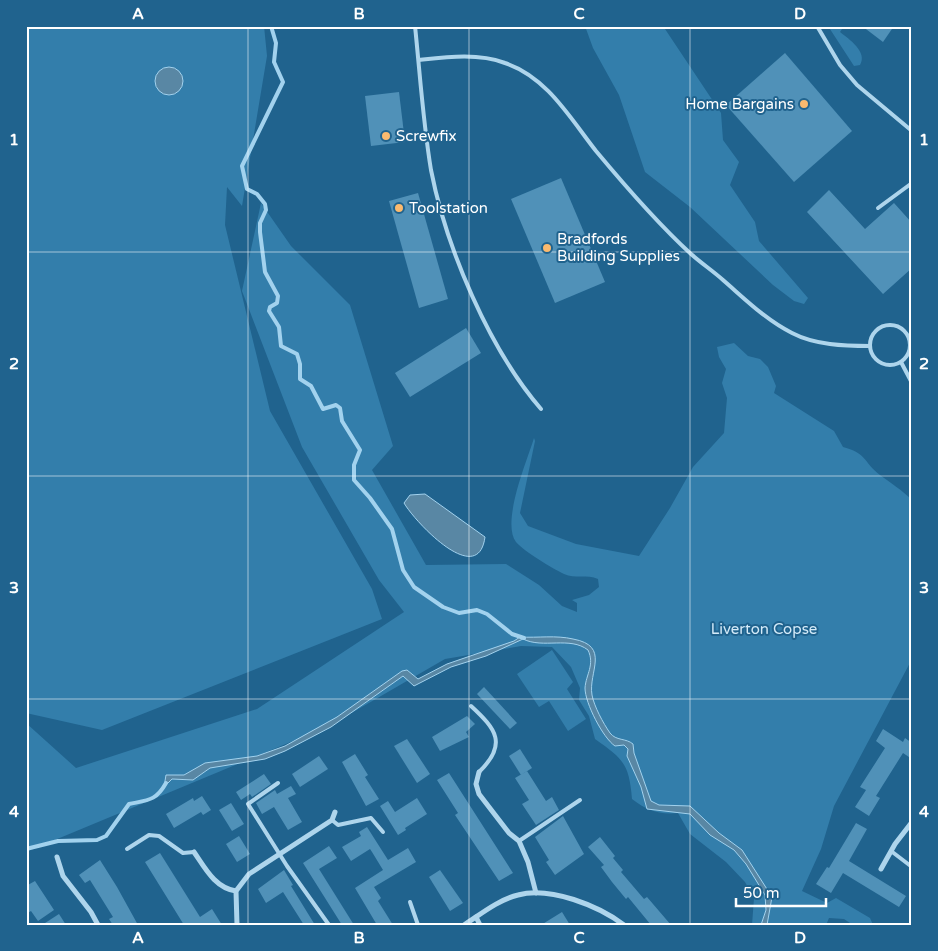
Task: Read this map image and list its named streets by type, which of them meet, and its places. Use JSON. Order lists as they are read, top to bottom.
{
  "parks": ["Liverton Copse"],
  "places": [
    "Home Bargains",
    "Screwfix",
    "Toolstation",
    "Bradfords Building Supplies"
  ],
  "scale_bar": "50 m",
  "grid": {
    "columns": [
      "A",
      "B",
      "C",
      "D"
    ],
    "rows": [
      "1",
      "2",
      "3",
      "4"
    ]
  }
}
